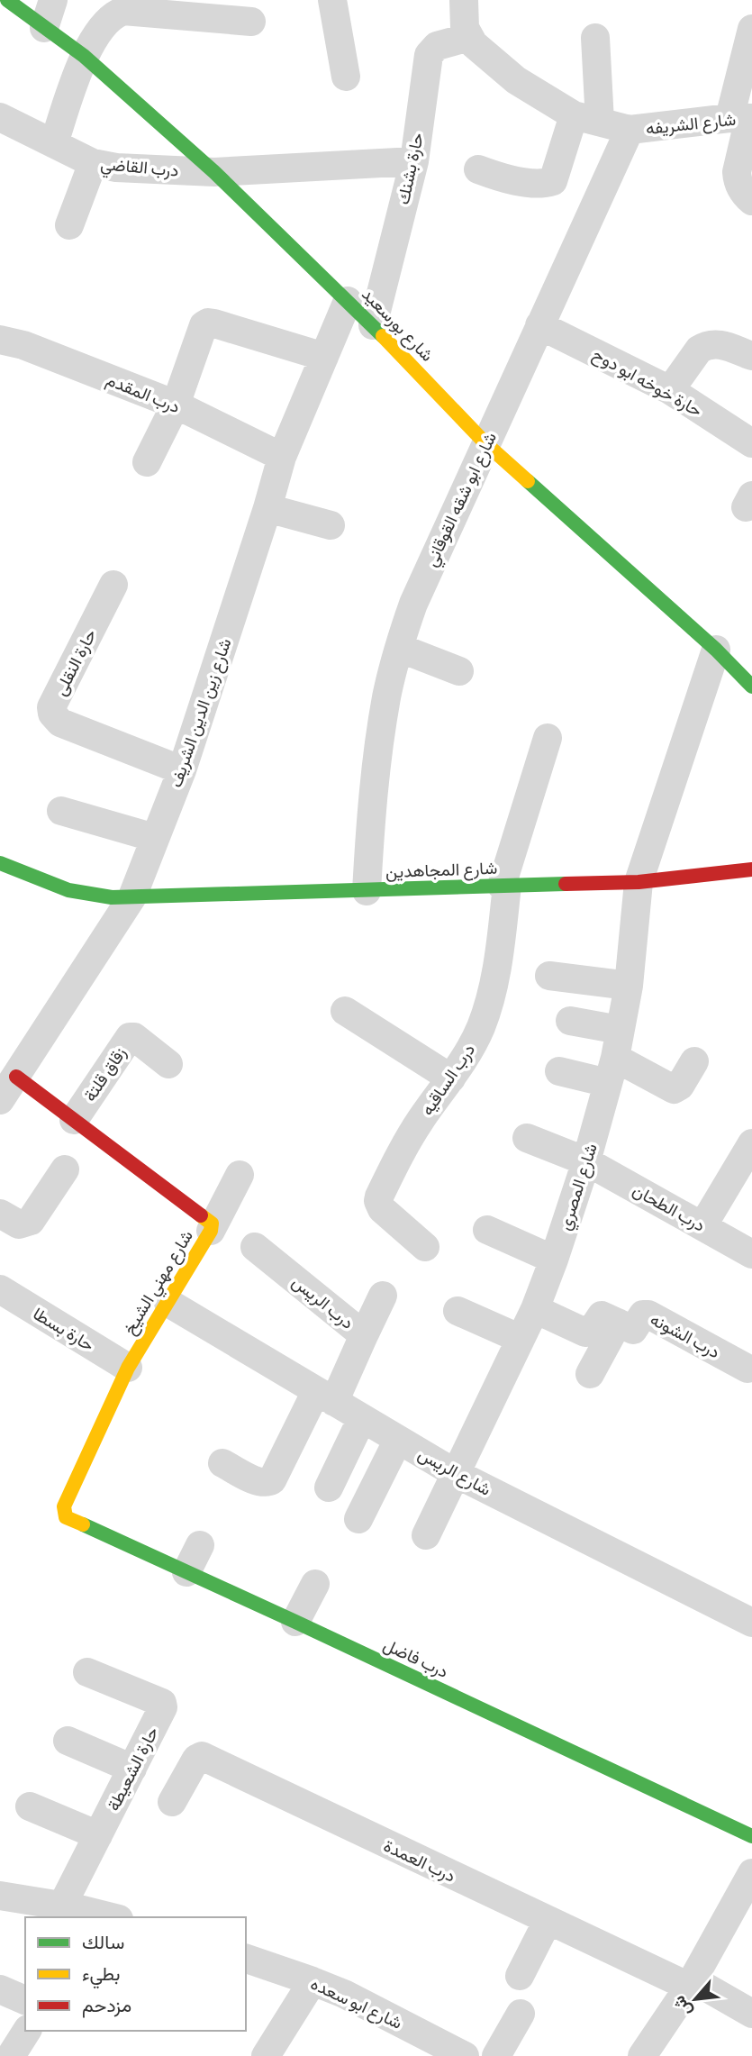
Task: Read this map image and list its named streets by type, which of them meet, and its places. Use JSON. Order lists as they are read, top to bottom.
{
  "streets": {
    "street": [
      "شارع الشريفه",
      "درب القاضي",
      "حارة بشنك",
      "شارع بورسعيد",
      "حارة خوخه ابو دوح",
      "درب المقدم",
      "شارع ابو شقه القوقاني",
      "حارة النقلى",
      "شارع زين الدين الشريف",
      "شارع المجاهدين",
      "زقاق قلتة",
      "درب الساقيه",
      "شارع المصري",
      "درب الطحان",
      "شارع مهني الشيخ",
      "درب الريس",
      "حارة بسطا",
      "درب الشونه",
      "شارع الريس",
      "درب فاضل",
      "حارة الشعيطة",
      "درب العمدة",
      "شارع ابو سعده"
    ]
  },
  "crossings": [
    ["شارع الشريفه", "شارع ابو شقه القوقاني"],
    ["درب القاضي", "حارة بشنك"],
    ["درب القاضي", "شارع بورسعيد"],
    ["حارة بشنك", "شارع بورسعيد"],
    ["شارع بورسعيد", "شارع ابو شقه القوقاني"],
    ["شارع بورسعيد", "شارع زين الدين الشريف"],
    ["شارع بورسعيد", "شارع المصري"],
    ["حارة خوخه ابو دوح", "شارع ابو شقه القوقاني"],
    ["درب المقدم", "شارع زين الدين الشريف"],
    ["شارع ابو شقه القوقاني", "شارع المجاهدين"],
    ["حارة النقلى", "شارع زين الدين الشريف"],
    ["شارع زين الدين الشريف", "شارع المجاهدين"],
    ["شارع زين الدين الشريف", "شارع مهني الشيخ"],
    ["شارع المجاهدين", "درب الساقيه"],
    ["شارع المجاهدين", "شارع المصري"],
    ["زقاق قلتة", "شارع مهني الشيخ"],
    ["شارع المصري", "درب الطحان"],
    ["شارع المصري", "درب الشونه"],
    ["شارع المصري", "شارع الريس"],
    ["شارع مهني الشيخ", "حارة بسطا"],
    ["شارع مهني الشيخ", "شارع الريس"],
    ["شارع مهني الشيخ", "درب فاضل"],
    ["درب الريس", "شارع الريس"]
  ],
  "legend": ["سالك", "بطيء", "مزدحم"],
  "north": "bottom left"
}
